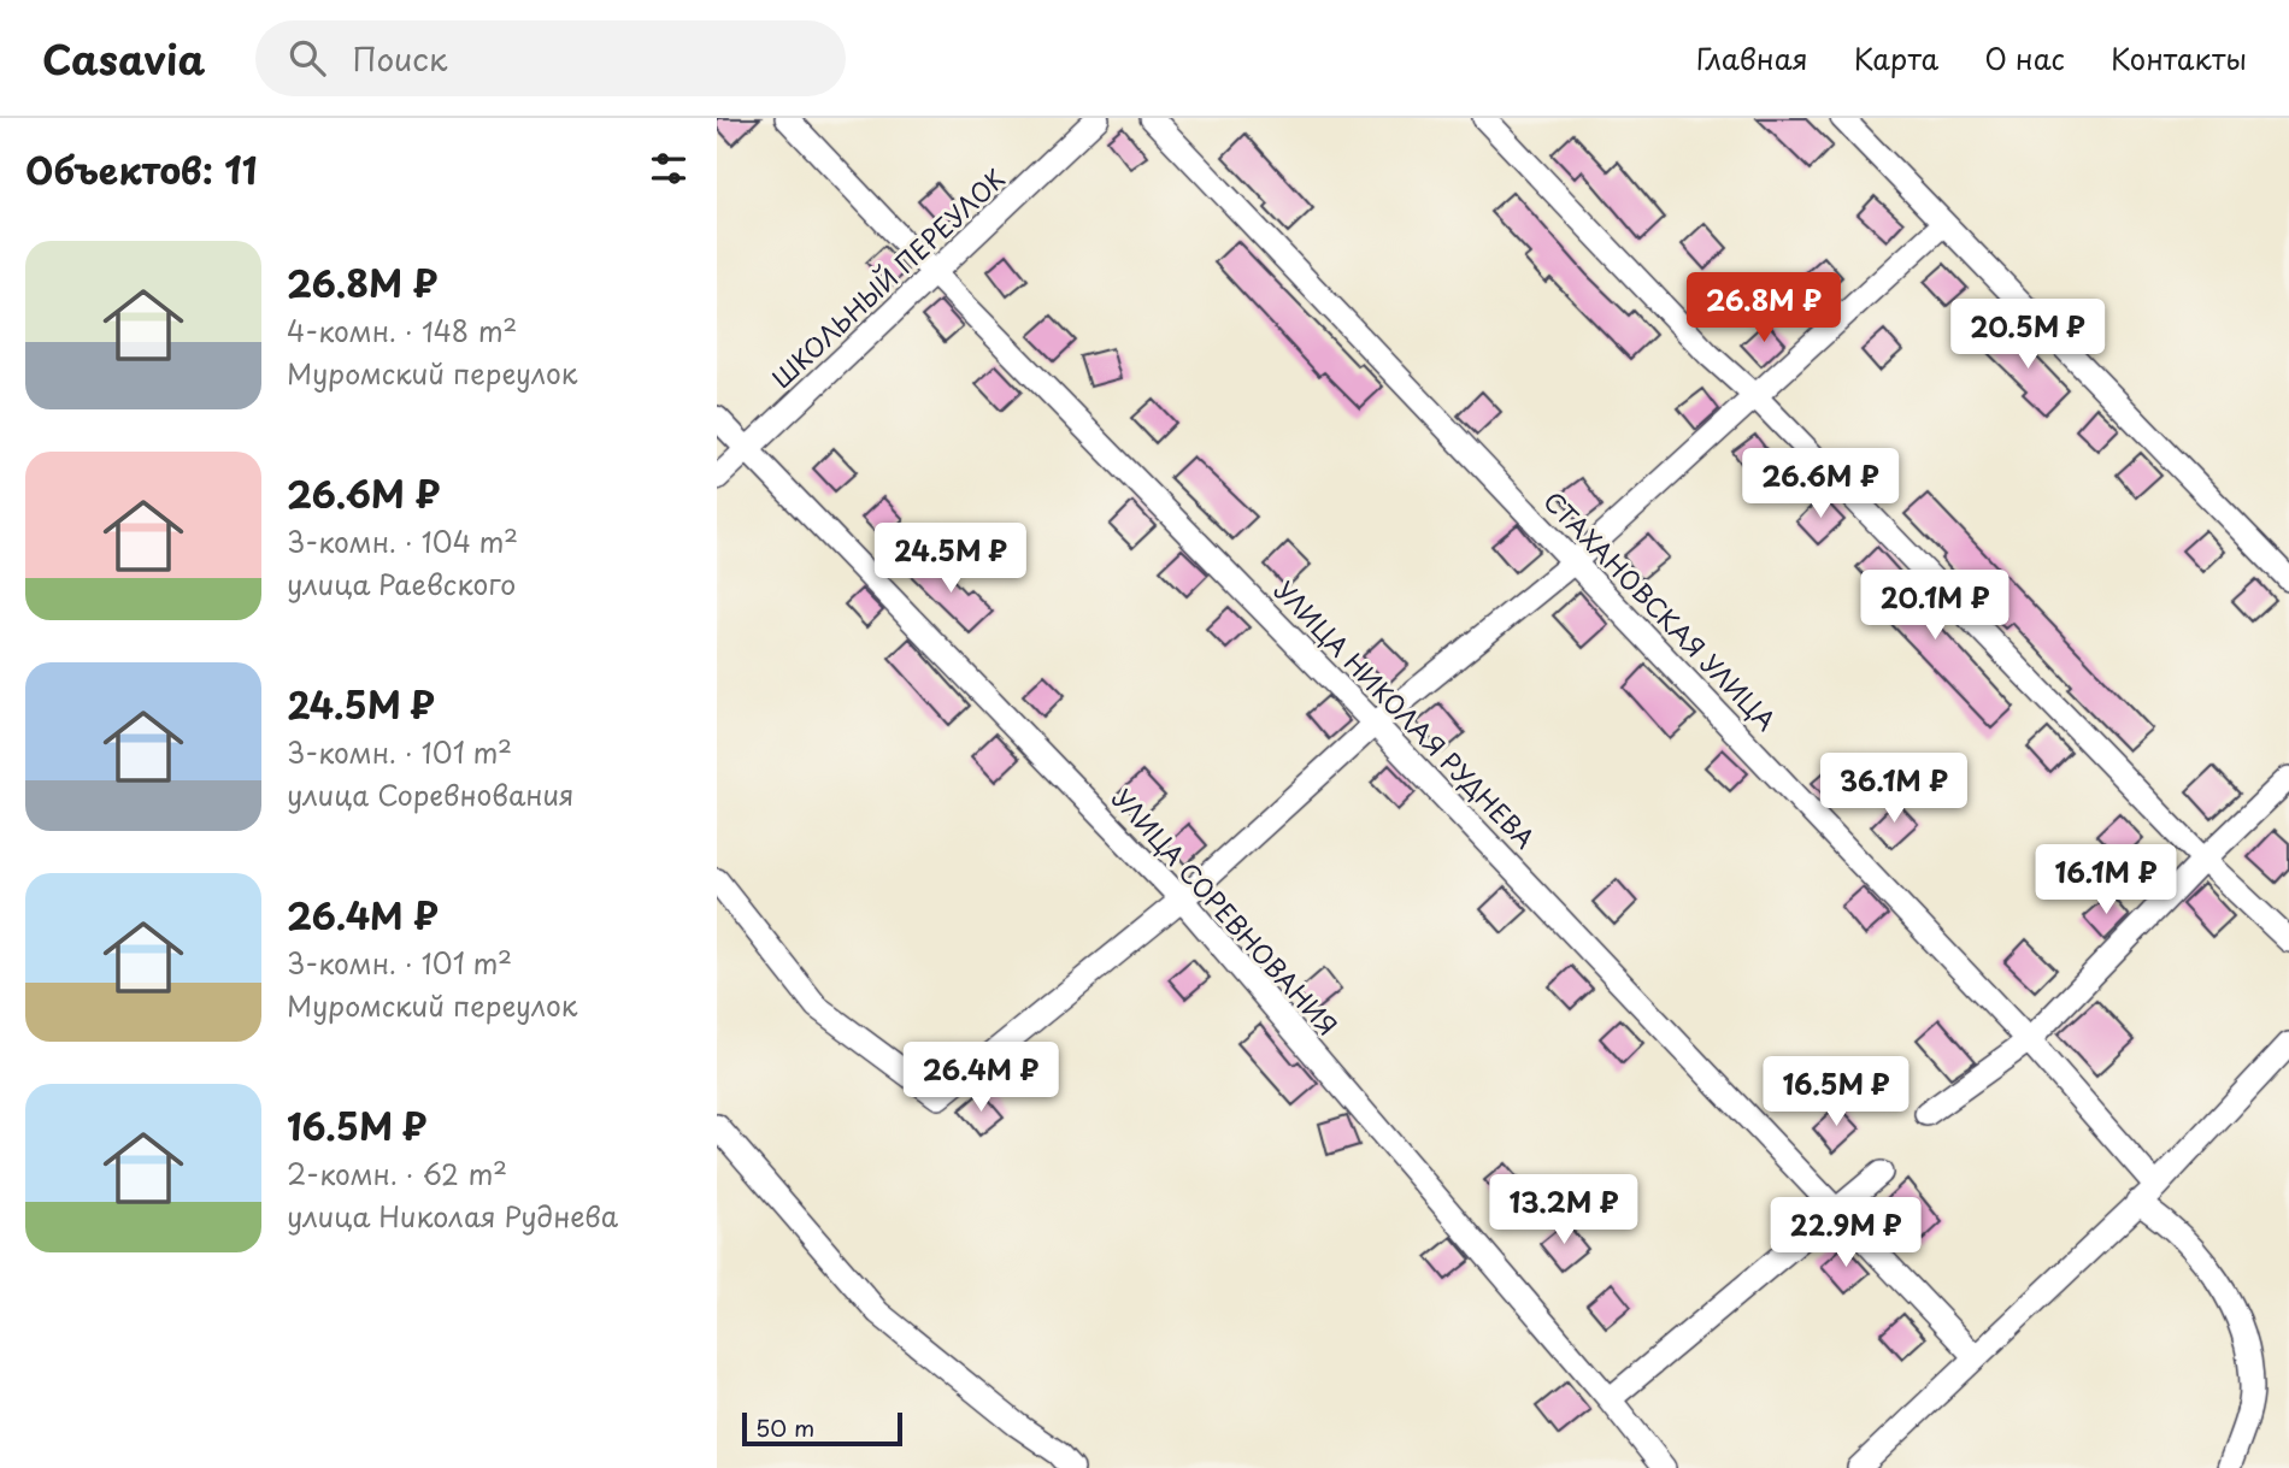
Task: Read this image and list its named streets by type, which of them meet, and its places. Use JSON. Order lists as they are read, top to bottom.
{
  "streets": {
    "street": [
      "ШКОЛЬНЫЙ ПЕРЕУЛОК",
      "СТАХАНОВСКАЯ УЛИЦА",
      "УЛИЦА НИКОЛАЯ РУДНЕВА",
      "УЛИЦА СОРЕВНОВАНИЯ"
    ]
  },
  "crossings": [
    ["ШКОЛЬНЫЙ ПЕРЕУЛОК", "УЛИЦА НИКОЛАЯ РУДНЕВА"],
    ["ШКОЛЬНЫЙ ПЕРЕУЛОК", "УЛИЦА СОРЕВНОВАНИЯ"]
  ],
  "scale_bar": "50 m",
  "page": {
    "header": "Casavia",
    "search": "Поиск",
    "nav": [
      "Главная",
      "Карта",
      "О нас",
      "Контакты"
    ],
    "heading": "Объектов: 11",
    "list": [
      {
        "name": "26.8M ₽",
        "note": "4-комн. · 148 m² · Муромский переулок"
      },
      {
        "name": "26.6M ₽",
        "note": "3-комн. · 104 m² · улица Раевского"
      },
      {
        "name": "24.5M ₽",
        "note": "3-комн. · 101 m² · улица Соревнования"
      },
      {
        "name": "26.4M ₽",
        "note": "3-комн. · 101 m² · Муромский переулок"
      },
      {
        "name": "16.5M ₽",
        "note": "2-комн. · 62 m² · улица Николая Руднева"
      }
    ],
    "price": [
      "26.8M ₽",
      "20.5M ₽",
      "26.6M ₽",
      "24.5M ₽",
      "20.1M ₽",
      "36.1M ₽",
      "16.1M ₽",
      "26.4M ₽",
      "16.5M ₽",
      "13.2M ₽",
      "22.9M ₽"
    ],
    "scale": "50 m"
  }
}
